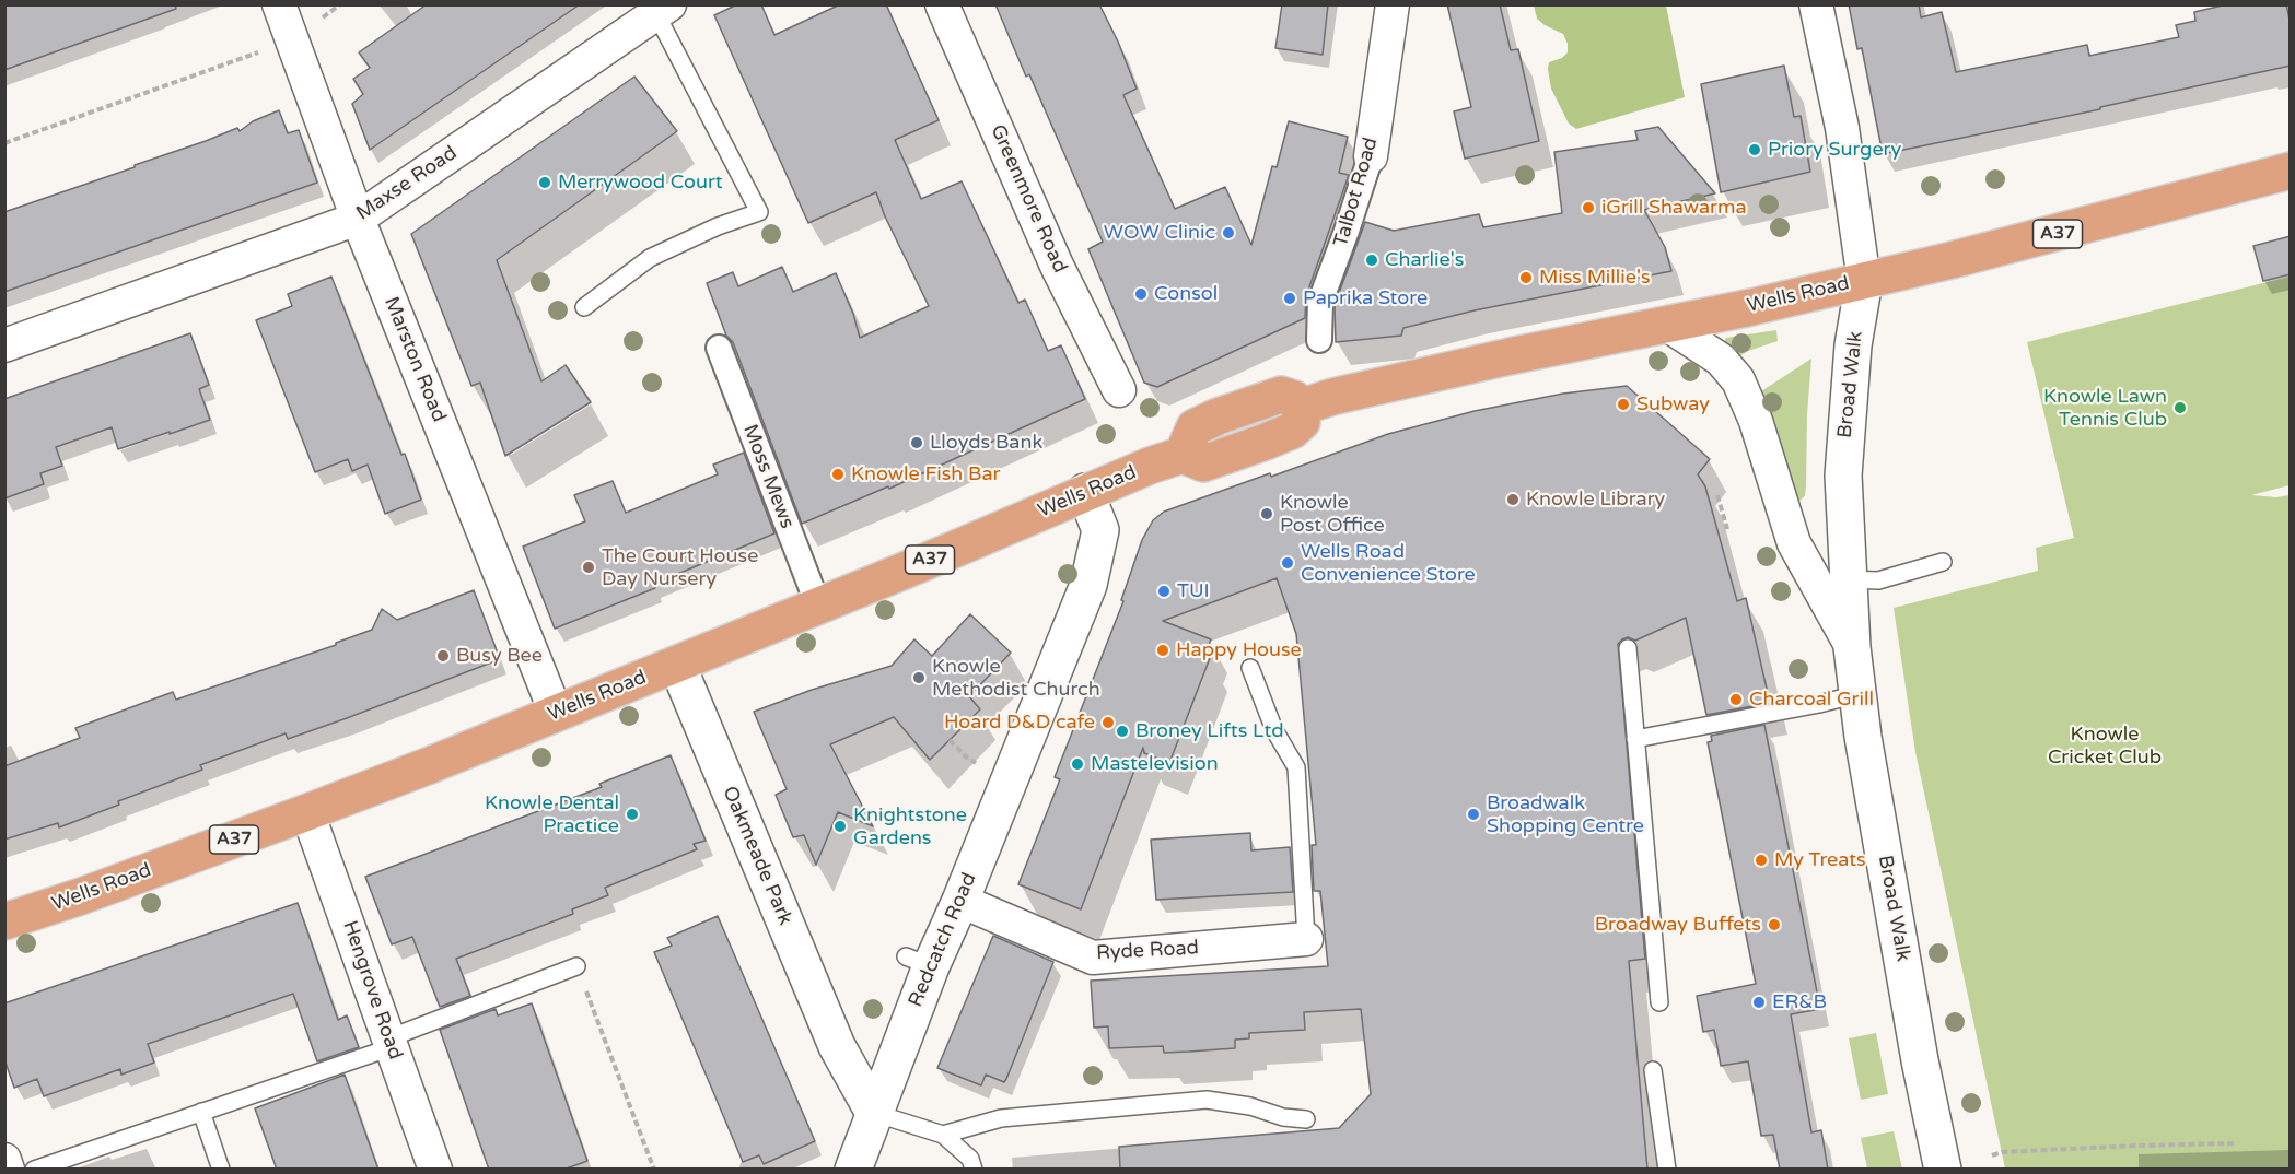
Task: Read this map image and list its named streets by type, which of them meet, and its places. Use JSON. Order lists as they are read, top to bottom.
{
  "streets": {
    "highway": ["A37", "Wells Road"],
    "main road": ["Broad Walk", "Oakmeade Park", "Redcatch Road"],
    "street": [
      "Maxse Road",
      "Talbot Road",
      "Greenmore Road",
      "Marston Road",
      "Moss Mews",
      "Ryde Road",
      "Hengrove Road"
    ]
  },
  "crossings": [
    ["Maxse Road", "Marston Road"],
    ["Wells Road", "Marston Road"],
    ["Wells Road", "Broad Walk"],
    ["Wells Road", "Moss Mews"],
    ["Wells Road", "Oakmeade Park"],
    ["Wells Road", "Redcatch Road"],
    ["Wells Road", "Hengrove Road"],
    ["Oakmeade Park", "Redcatch Road"],
    ["Redcatch Road", "Ryde Road"]
  ],
  "parks": ["Knowle Cricket Club"],
  "places": [
    "Priory Surgery",
    "Merrywood Court",
    "iGrill Shawarma",
    "WOW Clinic",
    "Charlie's",
    "Miss Millie's",
    "Consol",
    "Paprika Store",
    "Subway",
    "Knowle Lawn Tennis Club",
    "Lloyds Bank",
    "Knowle Fish Bar",
    "Knowle Library",
    "Knowle Post Office",
    "Wells Road Convenience Store",
    "The Court House Day Nursery",
    "TUI",
    "Happy House",
    "Busy Bee",
    "Knowle Methodist Church",
    "Charcoal Grill",
    "Hoard D&D cafe",
    "Broney Lifts Ltd",
    "Mastelevision",
    "Knowle Dental Practice",
    "Broadwalk Shopping Centre",
    "Knightstone Gardens",
    "My Treats",
    "Broadway Buffets",
    "ER&B"
  ]
}
